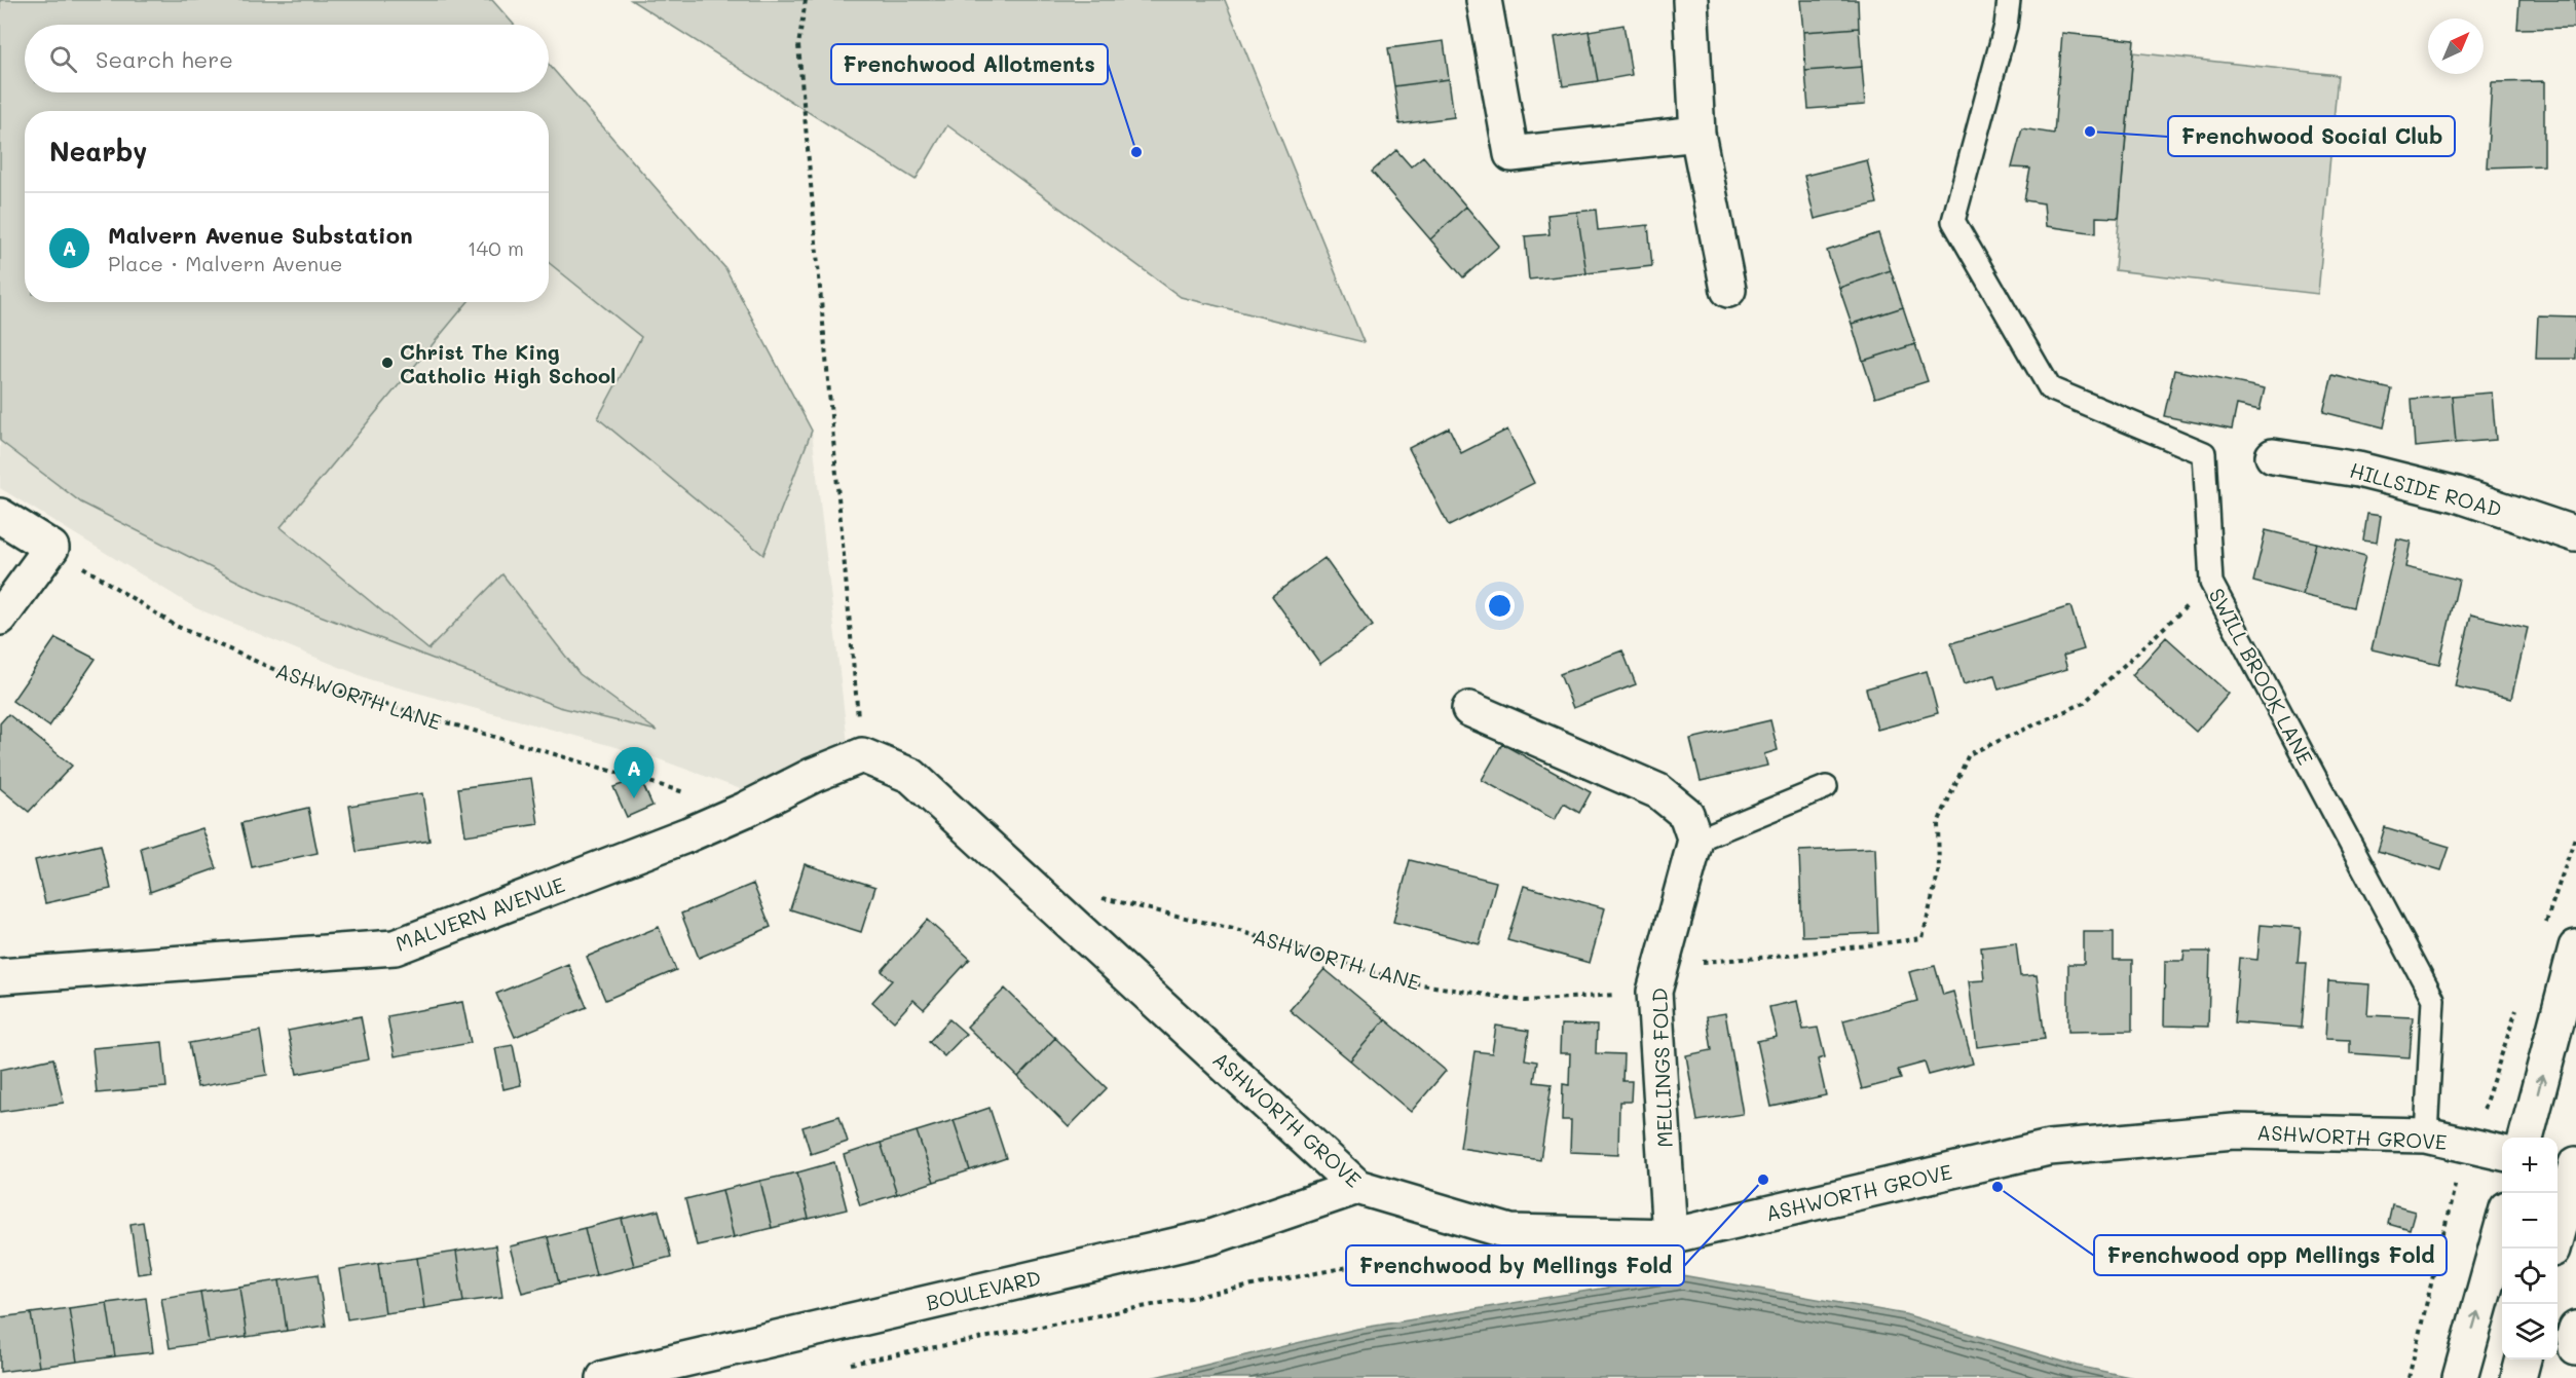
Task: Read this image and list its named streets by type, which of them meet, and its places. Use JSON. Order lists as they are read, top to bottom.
{
  "streets": {
    "main road": [
      "HILLSIDE ROAD",
      "MALVERN AVENUE",
      "MELLINGS FOLD",
      "ASHWORTH GROVE",
      "BOULEVARD"
    ],
    "lane": ["SWILL BROOK LANE"],
    "path": ["ASHWORTH LANE"]
  },
  "crossings": [
    ["SWILL BROOK LANE", "ASHWORTH LANE"],
    ["SWILL BROOK LANE", "ASHWORTH GROVE"],
    ["ASHWORTH LANE", "MELLINGS FOLD"],
    ["MALVERN AVENUE", "ASHWORTH GROVE"],
    ["MELLINGS FOLD", "ASHWORTH GROVE"],
    ["ASHWORTH GROVE", "BOULEVARD"]
  ],
  "places": [
    "Frenchwood Social Club",
    "Frenchwood Allotments",
    "Christ The King Catholic High School",
    "Frenchwood by Mellings Fold",
    "Frenchwood opp Mellings Fold"
  ],
  "north": "top right",
  "page": {
    "search": "Search here",
    "heading": "Nearby",
    "list": [
      {
        "mark": "A",
        "name": "Malvern Avenue Substation",
        "note": "Place · Malvern Avenue",
        "value": "140 m"
      }
    ],
    "pins": "A",
    "map_buttons": ["+", "−"]
  }
}
